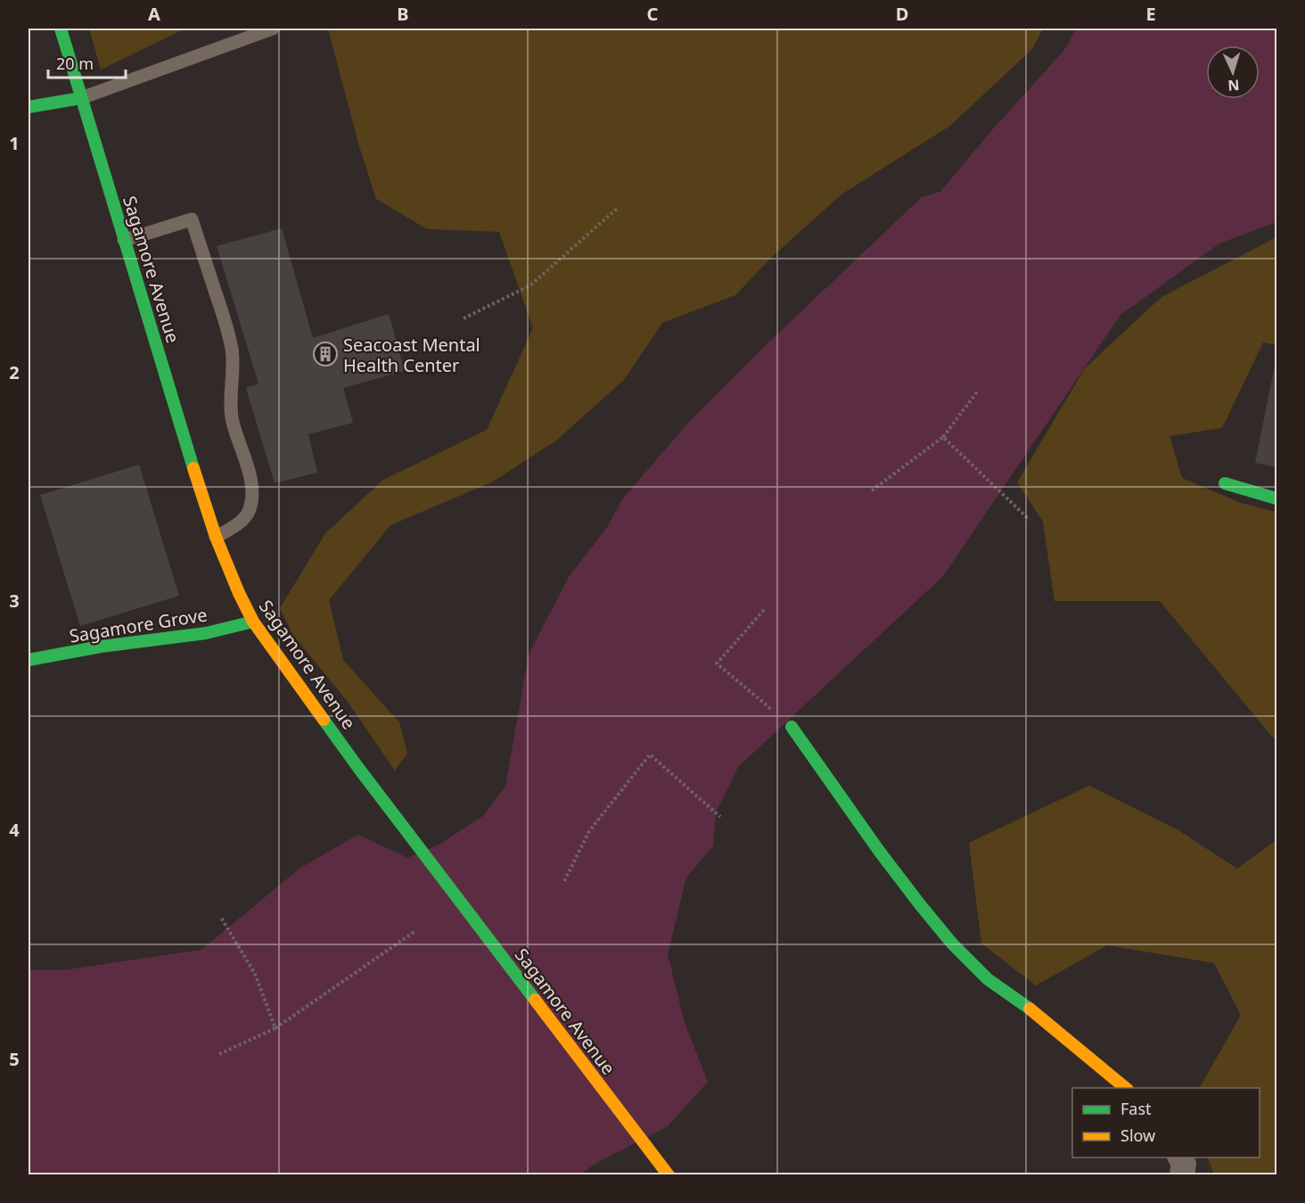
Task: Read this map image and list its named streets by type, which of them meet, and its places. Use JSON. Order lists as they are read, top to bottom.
{
  "streets": {
    "main road": ["Sagamore Avenue", "Sagamore Grove"]
  },
  "crossings": [
    ["Sagamore Avenue", "Sagamore Grove"]
  ],
  "places": {
    "building": ["Seacoast Mental Health Center"]
  },
  "legend": ["Fast", "Slow"],
  "scale_bar": "20 m",
  "north": "bottom",
  "grid": {
    "columns": [
      "A",
      "B",
      "C",
      "D",
      "E"
    ],
    "rows": [
      "1",
      "2",
      "3",
      "4",
      "5"
    ]
  }
}
